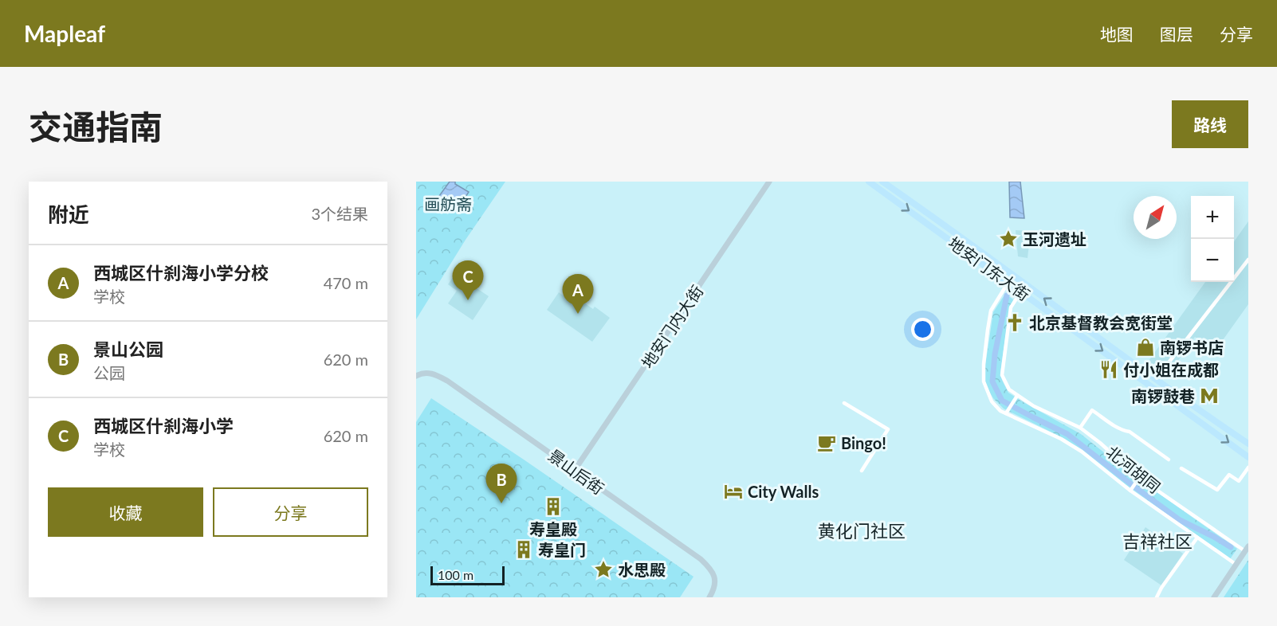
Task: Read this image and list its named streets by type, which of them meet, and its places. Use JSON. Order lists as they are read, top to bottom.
{
  "streets": {
    "main road": ["地安门东大街", "地安门内大街", "景山后街"],
    "street": ["北河胡同"]
  },
  "crossings": [
    ["地安门内大街", "景山后街"]
  ],
  "districts": ["黄化门社区", "吉祥社区"],
  "parks": ["画舫斋"],
  "places": {
    "place": ["玉河遗址", "水思殿"],
    "church": ["北京基督教会宽街堂"],
    "shop": ["南锣书店"],
    "restaurant": ["付小姐在成都"],
    "metro station": ["南锣鼓巷"],
    "cafe": ["Bingo!"],
    "hotel": ["City Walls"],
    "building": ["寿皇殿", "寿皇门"]
  },
  "scale_bar": "100 m",
  "north": "top right",
  "page": {
    "header": "Mapleaf",
    "nav": ["地图", "图层", "分享"],
    "title": "交通指南",
    "buttons": [
      "路线",
      ["收藏", "分享"]
    ],
    "heading": ["附近", "3个结果"],
    "map_buttons": ["+", "−"],
    "list": [
      {
        "mark": "A",
        "name": "西城区什刹海小学分校",
        "note": "学校",
        "value": "470 m"
      },
      {
        "mark": "B",
        "name": "景山公园",
        "note": "公园",
        "value": "620 m"
      },
      {
        "mark": "C",
        "name": "西城区什刹海小学",
        "note": "学校",
        "value": "620 m"
      }
    ],
    "pins": ["C", "A", "B"],
    "scale": "100 m"
  }
}
